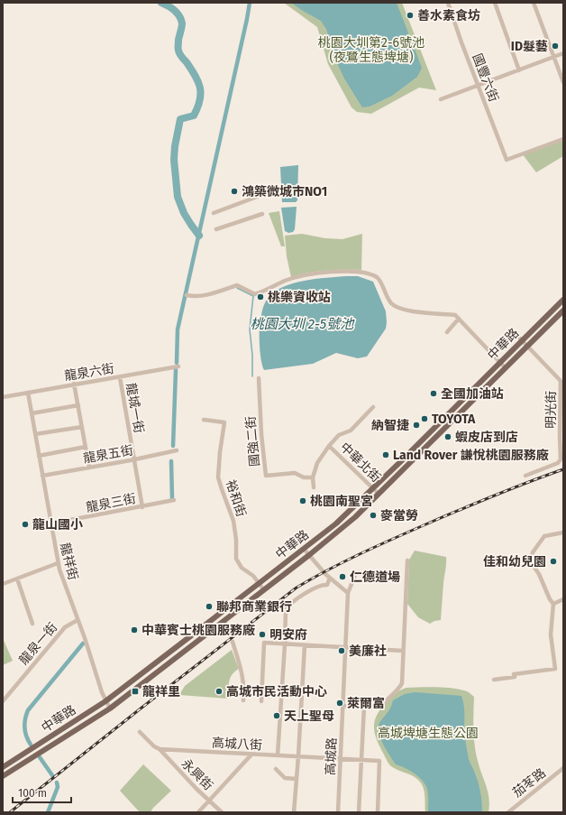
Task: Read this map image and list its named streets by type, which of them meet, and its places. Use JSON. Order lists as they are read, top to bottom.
{
  "streets": {
    "main road": ["中華路"],
    "street": [
      "國豐六街",
      "龍泉六街",
      "龍城一街",
      "明光街",
      "國強二街",
      "龍泉五街",
      "中華北街",
      "裕和街",
      "龍泉三街",
      "龍祥街",
      "龍泉一街",
      "高城八街",
      "高城路",
      "永興街",
      "茄苳路"
    ]
  },
  "crossings": [
    ["中華路", "明光街"],
    ["中華路", "中華北街"],
    ["中華路", "裕和街"],
    ["中華路", "龍祥街"],
    ["龍泉六街", "龍城一街"],
    ["龍泉六街", "龍祥街"],
    ["龍城一街", "龍泉五街"],
    ["龍城一街", "龍泉三街"],
    ["龍泉五街", "龍祥街"],
    ["龍泉三街", "龍祥街"],
    ["龍祥街", "龍泉一街"],
    ["高城八街", "高城路"],
    ["高城八街", "永興街"]
  ],
  "water": ["桃園大圳 2-5號池"],
  "parks": ["桃園大圳第2-6號池 (夜鷺生態埤塘)", "高城埤塘生態公園"],
  "places": {
    "other": [
      "善水素食坊",
      "ID髮藝",
      "鴻築微城市NO1",
      "桃樂資收站",
      "全國加油站",
      "TOYOTA",
      "納智捷",
      "蝦皮店到店",
      "Land Rover 謙悅桃園服務廠",
      "桃園南聖宮",
      "麥當勞",
      "龍山國小",
      "佳和幼兒園",
      "仁德道場",
      "聯邦商業銀行",
      "中華賓士桃園服務廠",
      "明安府",
      "美廉社",
      "高城市民活動中心",
      "萊爾富",
      "天上聖母"
    ],
    "transit": ["龍祥里"]
  },
  "scale_bar": "100 m"
}
